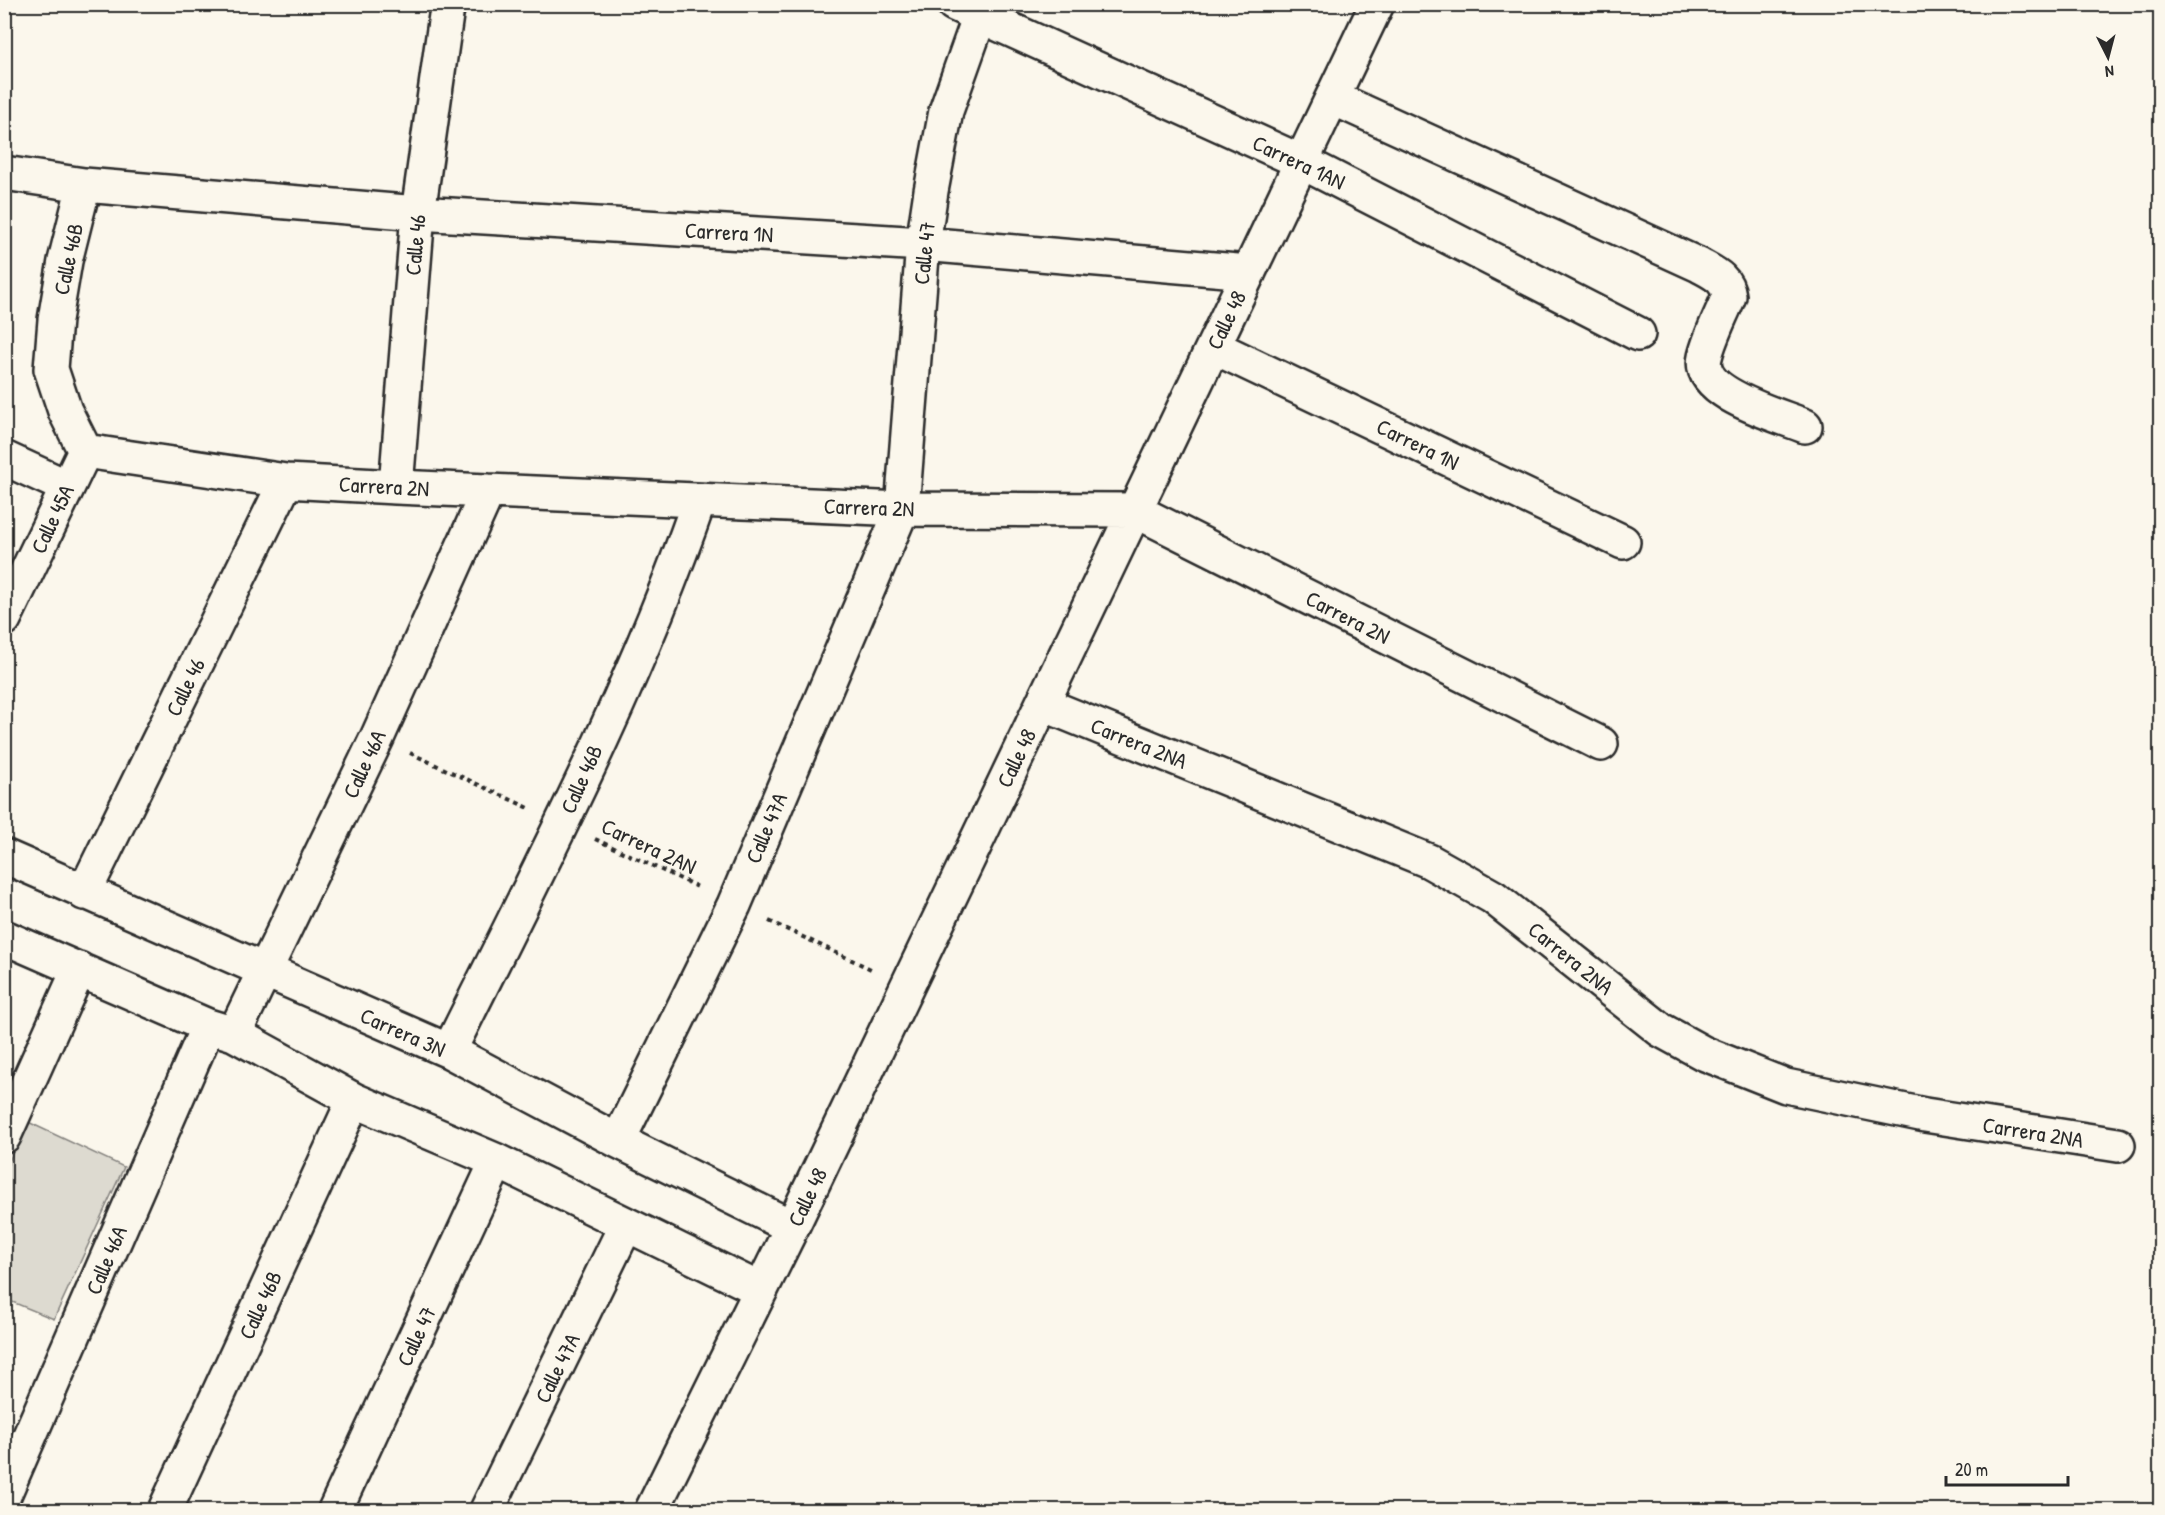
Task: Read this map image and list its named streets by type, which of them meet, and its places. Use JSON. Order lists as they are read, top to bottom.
{
  "streets": {
    "street": [
      "Carrera 1AN",
      "Carrera 1N",
      "Calle 46",
      "Calle 47",
      "Calle 46B",
      "Calle 48",
      "Carrera 2N",
      "Calle 45A",
      "Carrera 2NA",
      "Calle 46A",
      "Calle 47A",
      "Carrera 3N"
    ],
    "path": ["Carrera 2AN"]
  },
  "crossings": [
    ["Carrera 1AN", "Calle 47"],
    ["Carrera 1AN", "Calle 48"],
    ["Carrera 1N", "Calle 46"],
    ["Carrera 1N", "Calle 47"],
    ["Carrera 1N", "Calle 46B"],
    ["Carrera 1N", "Calle 48"],
    ["Calle 46", "Carrera 2N"],
    ["Calle 46", "Carrera 3N"],
    ["Calle 47", "Carrera 2N"],
    ["Calle 47", "Calle 47A"],
    ["Calle 46B", "Carrera 2N"],
    ["Calle 46B", "Calle 45A"],
    ["Calle 46B", "Carrera 2AN"],
    ["Calle 46B", "Carrera 3N"],
    ["Calle 48", "Carrera 2N"],
    ["Calle 48", "Carrera 2NA"],
    ["Calle 48", "Carrera 2AN"],
    ["Calle 48", "Carrera 3N"],
    ["Carrera 2N", "Calle 45A"],
    ["Carrera 2N", "Calle 46A"],
    ["Carrera 2N", "Calle 47A"],
    ["Calle 46A", "Carrera 2AN"],
    ["Calle 46A", "Carrera 3N"],
    ["Calle 47A", "Carrera 2AN"],
    ["Calle 47A", "Carrera 3N"]
  ],
  "scale_bar": "20 m",
  "north": "bottom"
}
